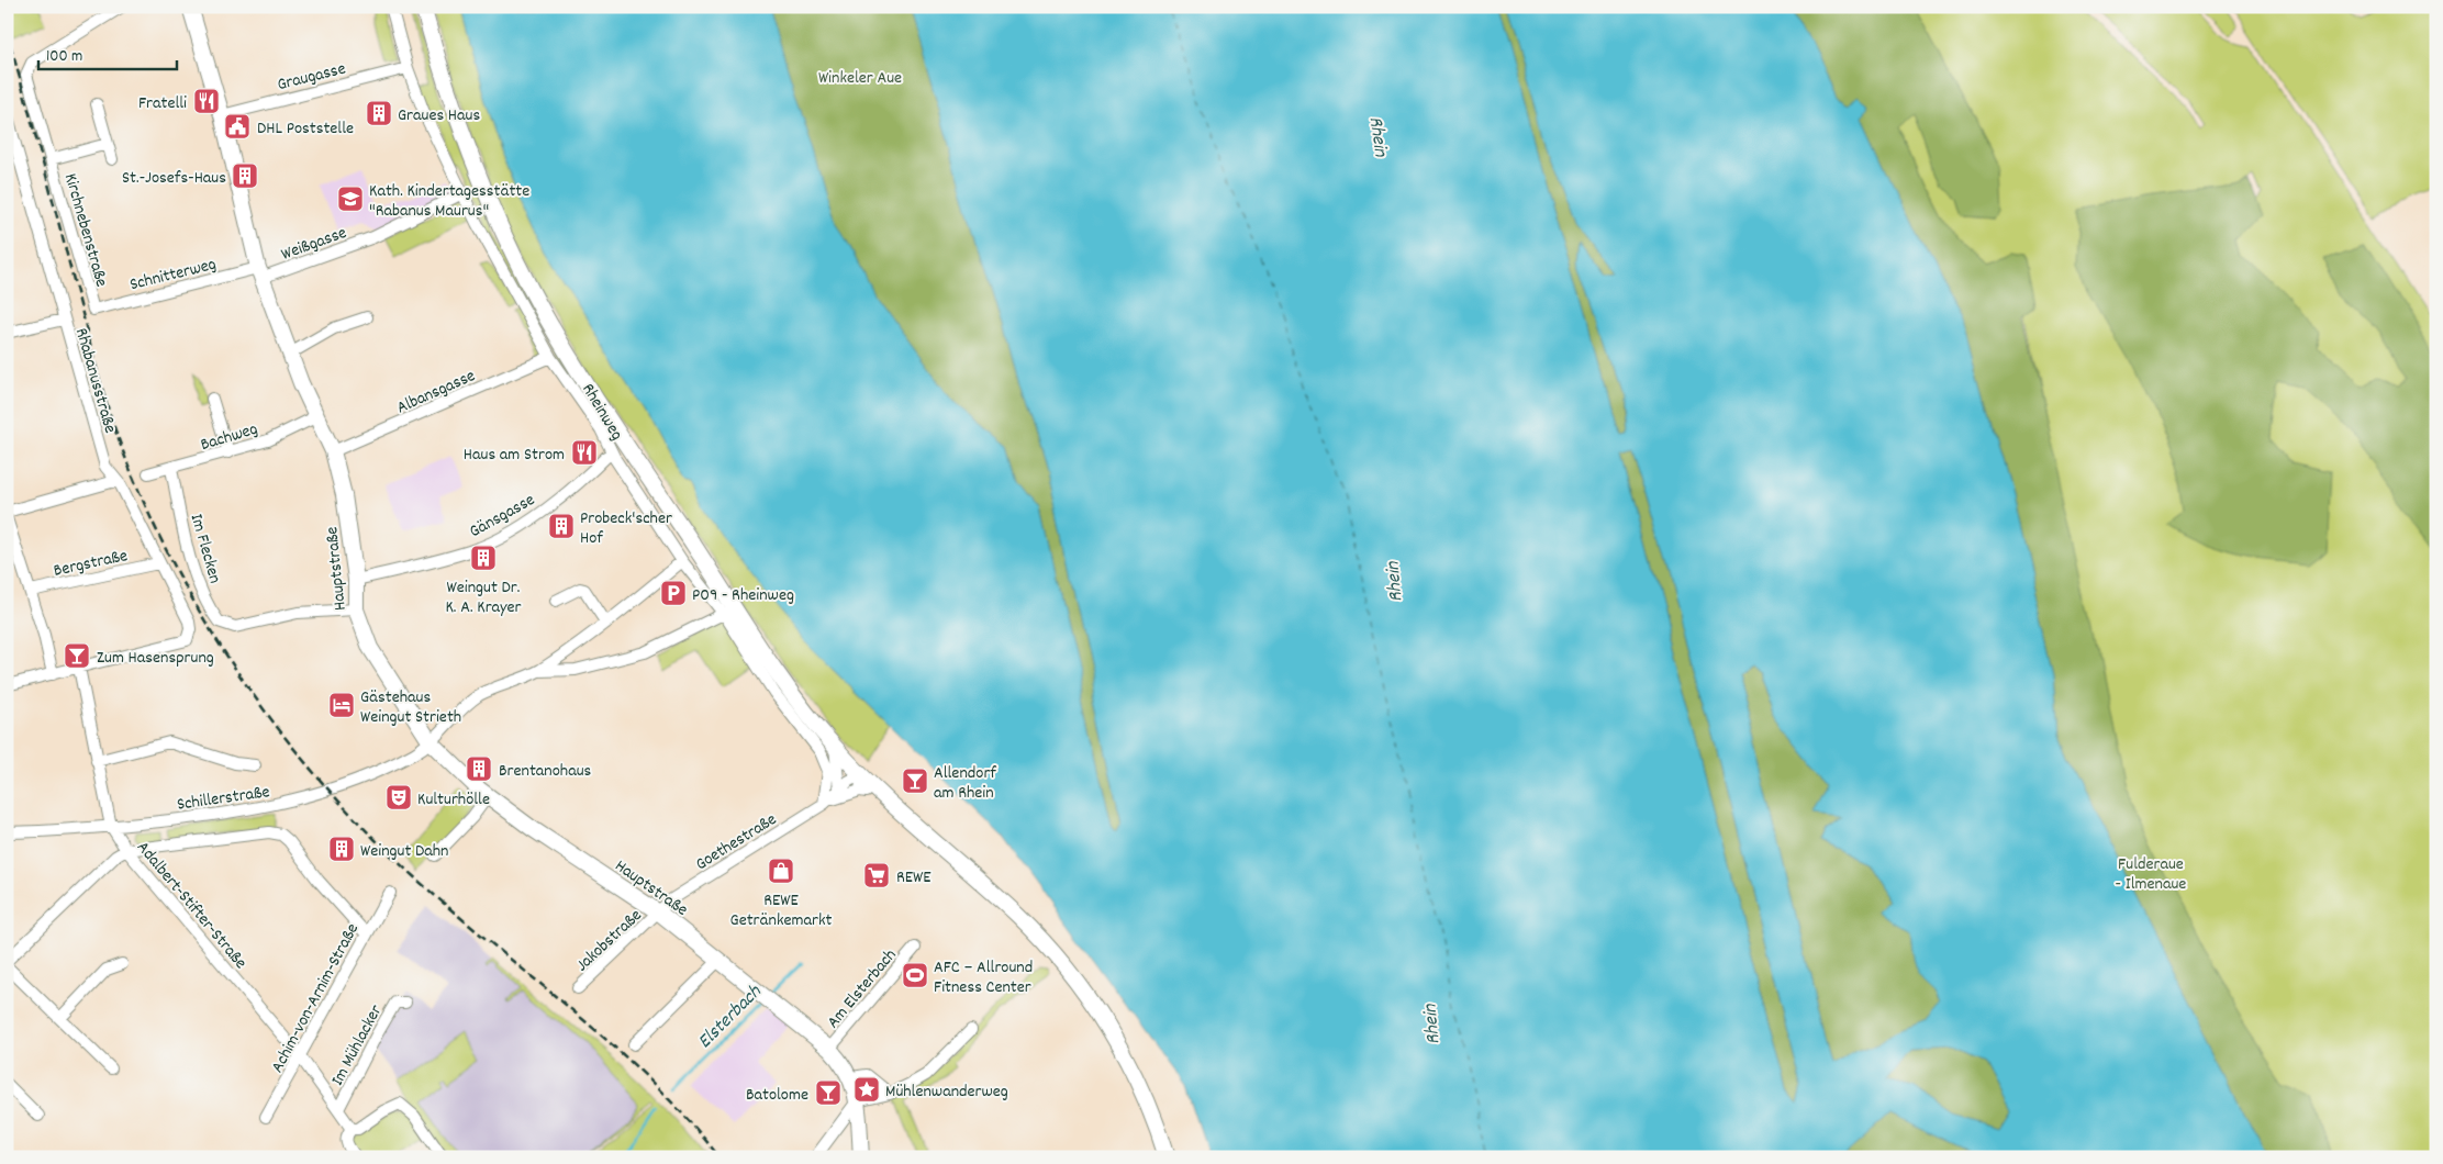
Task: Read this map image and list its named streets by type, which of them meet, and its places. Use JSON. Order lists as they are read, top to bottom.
{
  "streets": {
    "main road": ["Hauptstraße"],
    "street": [
      "Graugasse",
      "Kirchnebenstraße",
      "Weißgasse",
      "Schnitterweg",
      "Rhabanusstraße",
      "Albansgasse",
      "Rheinweg",
      "Bachweg",
      "Gänsgasse",
      "Im Flecken",
      "Bergstraße",
      "Schillerstraße",
      "Goethestraße",
      "Adalbert-Stifter-Straße",
      "Jakobstraße",
      "Am Elsterbach",
      "Achim-von-Arnim-Straße",
      "Im Mühlacker"
    ]
  },
  "crossings": [
    ["Graugasse", "Rheinweg"],
    ["Graugasse", "Hauptstraße"],
    ["Kirchnebenstraße", "Schnitterweg"],
    ["Weißgasse", "Schnitterweg"],
    ["Weißgasse", "Rheinweg"],
    ["Weißgasse", "Hauptstraße"],
    ["Schnitterweg", "Hauptstraße"],
    ["Rhabanusstraße", "Bergstraße"],
    ["Rhabanusstraße", "Adalbert-Stifter-Straße"],
    ["Albansgasse", "Rheinweg"],
    ["Albansgasse", "Hauptstraße"],
    ["Rheinweg", "Gänsgasse"],
    ["Rheinweg", "Goethestraße"],
    ["Bachweg", "Im Flecken"],
    ["Bachweg", "Hauptstraße"],
    ["Gänsgasse", "Hauptstraße"],
    ["Im Flecken", "Hauptstraße"],
    ["Hauptstraße", "Schillerstraße"],
    ["Hauptstraße", "Goethestraße"],
    ["Hauptstraße", "Jakobstraße"],
    ["Hauptstraße", "Am Elsterbach"],
    ["Schillerstraße", "Adalbert-Stifter-Straße"],
    ["Goethestraße", "Jakobstraße"],
    ["Adalbert-Stifter-Straße", "Achim-von-Arnim-Straße"],
    ["Adalbert-Stifter-Straße", "Im Mühlacker"]
  ],
  "water": ["Rhein", "Elsterbach"],
  "parks": ["Winkeler Aue", "Fulderaue - Ilmenaue"],
  "places": {
    "restaurant": ["Fratelli", "Haus am Strom"],
    "building": [
      "Graues Haus",
      "St.-Josefs-Haus",
      "Probeck'scher Hof",
      "Weingut Dr. K. A. Krayer",
      "Brentanohaus",
      "Weingut Dahn"
    ],
    "public building": ["DHL Poststelle"],
    "school or university": ["Kath. Kindertagesstätte \"Rabanus Maurus\""],
    "parking": ["P09 - Rheinweg"],
    "bar": ["Zum Hasensprung", "Allendorf am Rhein", "Batolome"],
    "hotel": ["Gästehaus Weingut Strieth"],
    "theatre": ["Kulturhölle"],
    "shop": ["REWE Getränkemarkt"],
    "supermarket": ["REWE"],
    "sports": ["AFC – Allround Fitness Center"],
    "place": ["Mühlenwanderweg"]
  },
  "scale_bar": "100 m"
}
